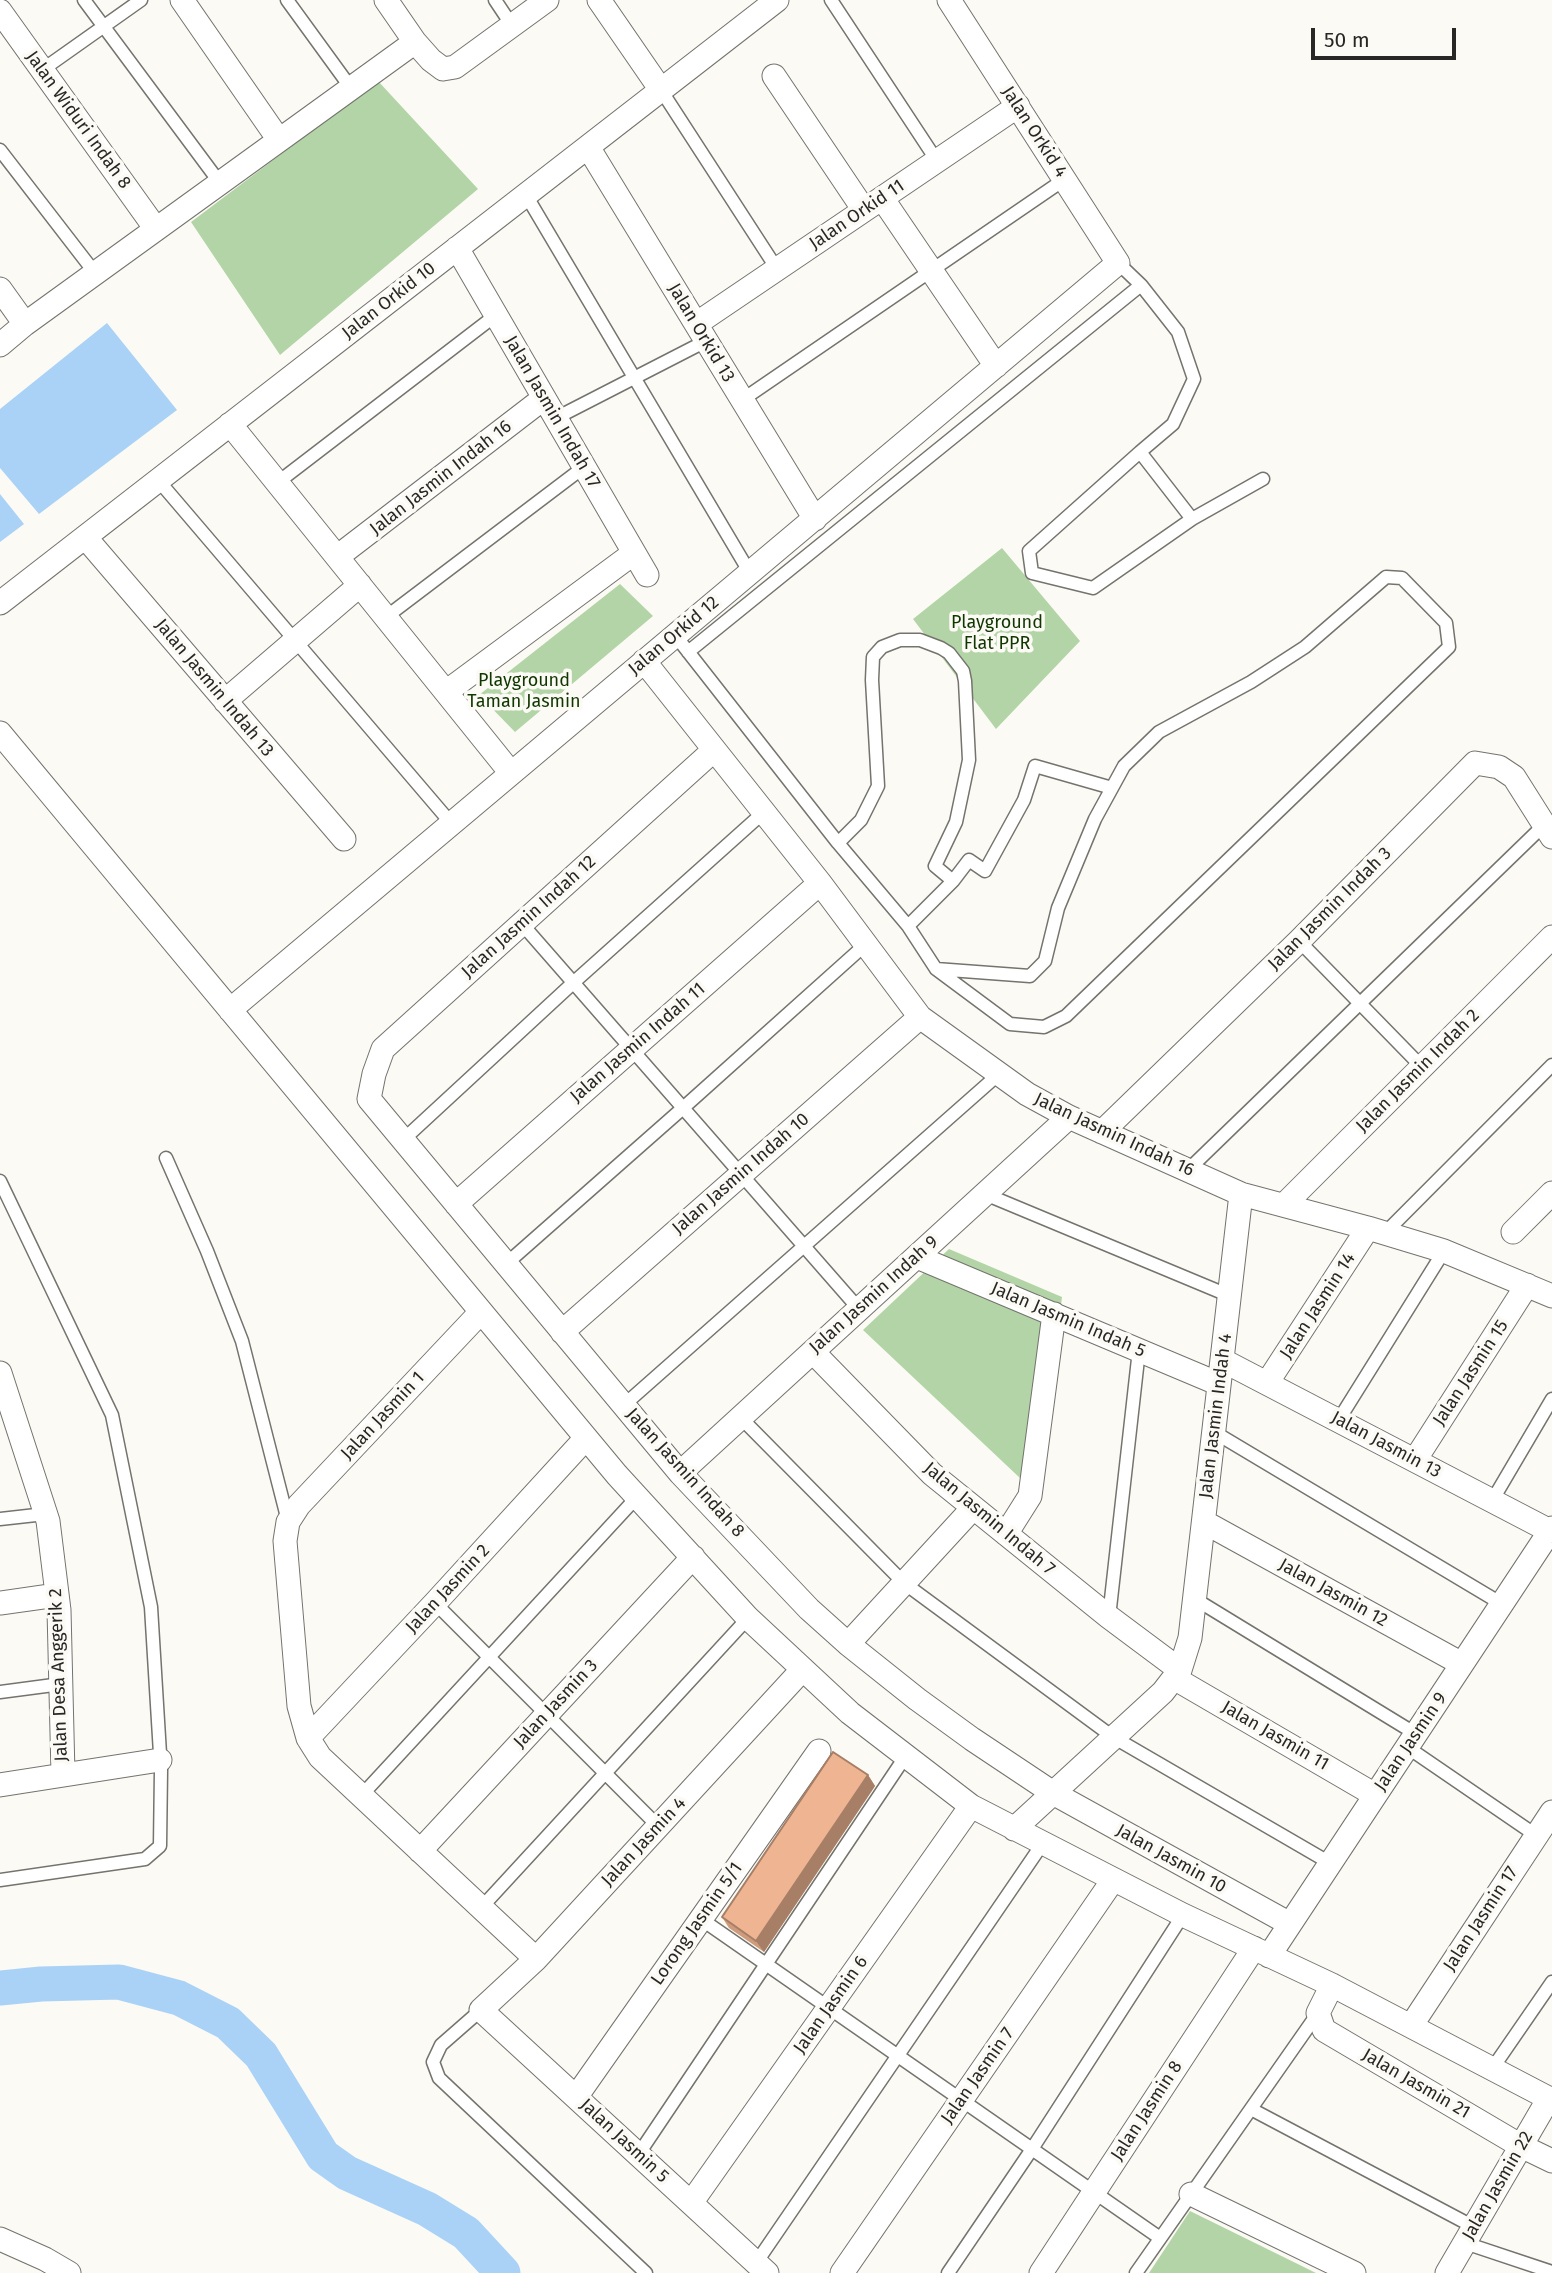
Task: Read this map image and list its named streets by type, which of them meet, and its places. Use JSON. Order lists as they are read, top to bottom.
{
  "streets": {
    "street": [
      "Jalan Widuri Indah 8",
      "Jalan Orkid 4",
      "Jalan Orkid 11",
      "Jalan Orkid 10",
      "Jalan Orkid 13",
      "Jalan Jasmin Indah 17",
      "Jalan Jasmin Indah 16",
      "Jalan Orkid 12",
      "Jalan Jasmin Indah 13",
      "Jalan Jasmin Indah 3",
      "Jalan Jasmin Indah 12",
      "Jalan Jasmin Indah 11",
      "Jalan Jasmin Indah 2",
      "Jalan Jasmin Indah 10",
      "Jalan Jasmin Indah 9",
      "Jalan Jasmin 14",
      "Jalan Jasmin Indah 5",
      "Jalan Jasmin 15",
      "Jalan Jasmin 1",
      "Jalan Jasmin Indah 4",
      "Jalan Jasmin 13",
      "Jalan Jasmin Indah 8",
      "Jalan Jasmin Indah 7",
      "Jalan Jasmin 2",
      "Jalan Jasmin 12",
      "Jalan Desa Anggerik 2",
      "Jalan Jasmin 3",
      "Jalan Jasmin 11",
      "Jalan Jasmin 9",
      "Jalan Jasmin 4",
      "Jalan Jasmin 10",
      "Jalan Jasmin 17",
      "Lorong Jasmin 5/1",
      "Jalan Jasmin 6",
      "Jalan Jasmin 7",
      "Jalan Jasmin 21",
      "Jalan Jasmin 8",
      "Jalan Jasmin 5",
      "Jalan Jasmin 22"
    ]
  },
  "crossings": [
    ["Jalan Orkid 4", "Jalan Orkid 11"],
    ["Jalan Orkid 4", "Jalan Orkid 12"],
    ["Jalan Orkid 11", "Jalan Orkid 13"],
    ["Jalan Orkid 10", "Jalan Orkid 13"],
    ["Jalan Orkid 10", "Jalan Jasmin Indah 17"],
    ["Jalan Orkid 10", "Jalan Jasmin Indah 13"],
    ["Jalan Orkid 13", "Jalan Orkid 12"],
    ["Jalan Jasmin Indah 17", "Jalan Jasmin Indah 16"],
    ["Jalan Jasmin Indah 16", "Jalan Orkid 12"],
    ["Jalan Jasmin Indah 16", "Jalan Jasmin Indah 3"],
    ["Jalan Jasmin Indah 16", "Jalan Jasmin Indah 12"],
    ["Jalan Jasmin Indah 16", "Jalan Jasmin Indah 11"],
    ["Jalan Jasmin Indah 16", "Jalan Jasmin Indah 2"],
    ["Jalan Jasmin Indah 16", "Jalan Jasmin Indah 10"],
    ["Jalan Jasmin Indah 16", "Jalan Jasmin Indah 9"],
    ["Jalan Jasmin Indah 16", "Jalan Jasmin 14"],
    ["Jalan Jasmin Indah 16", "Jalan Jasmin 15"],
    ["Jalan Jasmin Indah 16", "Jalan Jasmin Indah 4"],
    ["Jalan Jasmin Indah 12", "Jalan Jasmin Indah 8"],
    ["Jalan Jasmin Indah 11", "Jalan Jasmin Indah 8"],
    ["Jalan Jasmin Indah 10", "Jalan Jasmin Indah 8"],
    ["Jalan Jasmin Indah 9", "Jalan Jasmin Indah 5"],
    ["Jalan Jasmin Indah 9", "Jalan Jasmin Indah 8"],
    ["Jalan Jasmin Indah 9", "Jalan Jasmin Indah 7"],
    ["Jalan Jasmin 14", "Jalan Jasmin 13"],
    ["Jalan Jasmin Indah 5", "Jalan Jasmin Indah 4"],
    ["Jalan Jasmin 15", "Jalan Jasmin 13"],
    ["Jalan Jasmin Indah 4", "Jalan Jasmin 13"],
    ["Jalan Jasmin Indah 4", "Jalan Jasmin Indah 7"],
    ["Jalan Jasmin Indah 4", "Jalan Jasmin 12"],
    ["Jalan Jasmin Indah 4", "Jalan Jasmin 11"],
    ["Jalan Jasmin 13", "Jalan Jasmin 9"],
    ["Jalan Jasmin Indah 8", "Jalan Jasmin 10"],
    ["Jalan Jasmin Indah 7", "Jalan Jasmin 11"],
    ["Jalan Jasmin 12", "Jalan Jasmin 9"],
    ["Jalan Jasmin 11", "Jalan Jasmin 9"],
    ["Jalan Jasmin 9", "Jalan Jasmin 10"],
    ["Jalan Jasmin 9", "Jalan Jasmin 8"],
    ["Jalan Jasmin 4", "Jalan Jasmin 5"],
    ["Lorong Jasmin 5/1", "Jalan Jasmin 5"],
    ["Jalan Jasmin 6", "Jalan Jasmin 5"],
    ["Jalan Jasmin 21", "Jalan Jasmin 22"]
  ],
  "parks": ["Playground Flat PPR", "Playground Taman Jasmin"],
  "scale_bar": "50 m"
}
